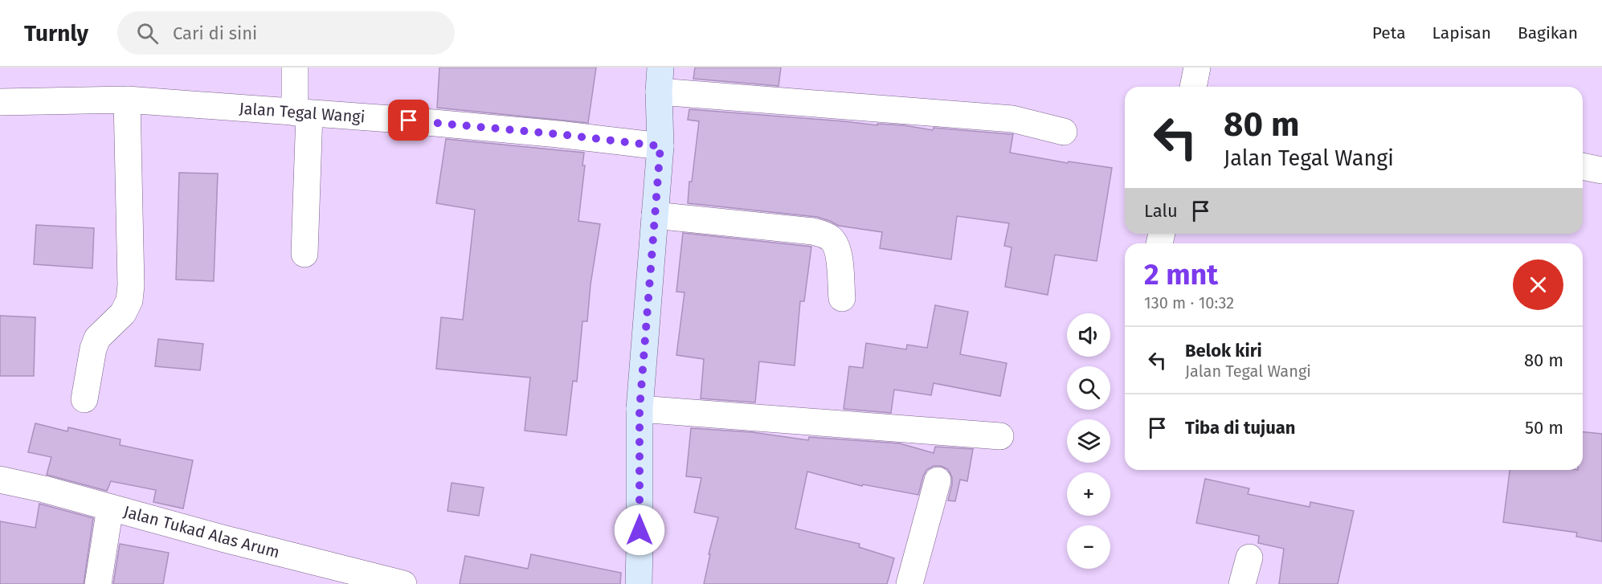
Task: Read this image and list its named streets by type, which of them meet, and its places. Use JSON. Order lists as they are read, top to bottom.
{
  "streets": {
    "street": ["Jalan Tegal Wangi", "Jalan Tukad Alas Arum"]
  },
  "page": {
    "header": "Turnly",
    "search": "Cari di sini",
    "nav": ["Peta", "Lapisan", "Bagikan"],
    "turn": ["80 m", "Jalan Tegal Wangi"],
    "then": "Lalu",
    "heading": ["2 mnt", "130 m · 10:32"],
    "map_buttons": ["+", "−"],
    "list": [
      {
        "name": "Belok kiri",
        "note": "Jalan Tegal Wangi",
        "value": "80 m"
      },
      {
        "name": "Tiba di tujuan",
        "value": "50 m"
      }
    ]
  }
}
